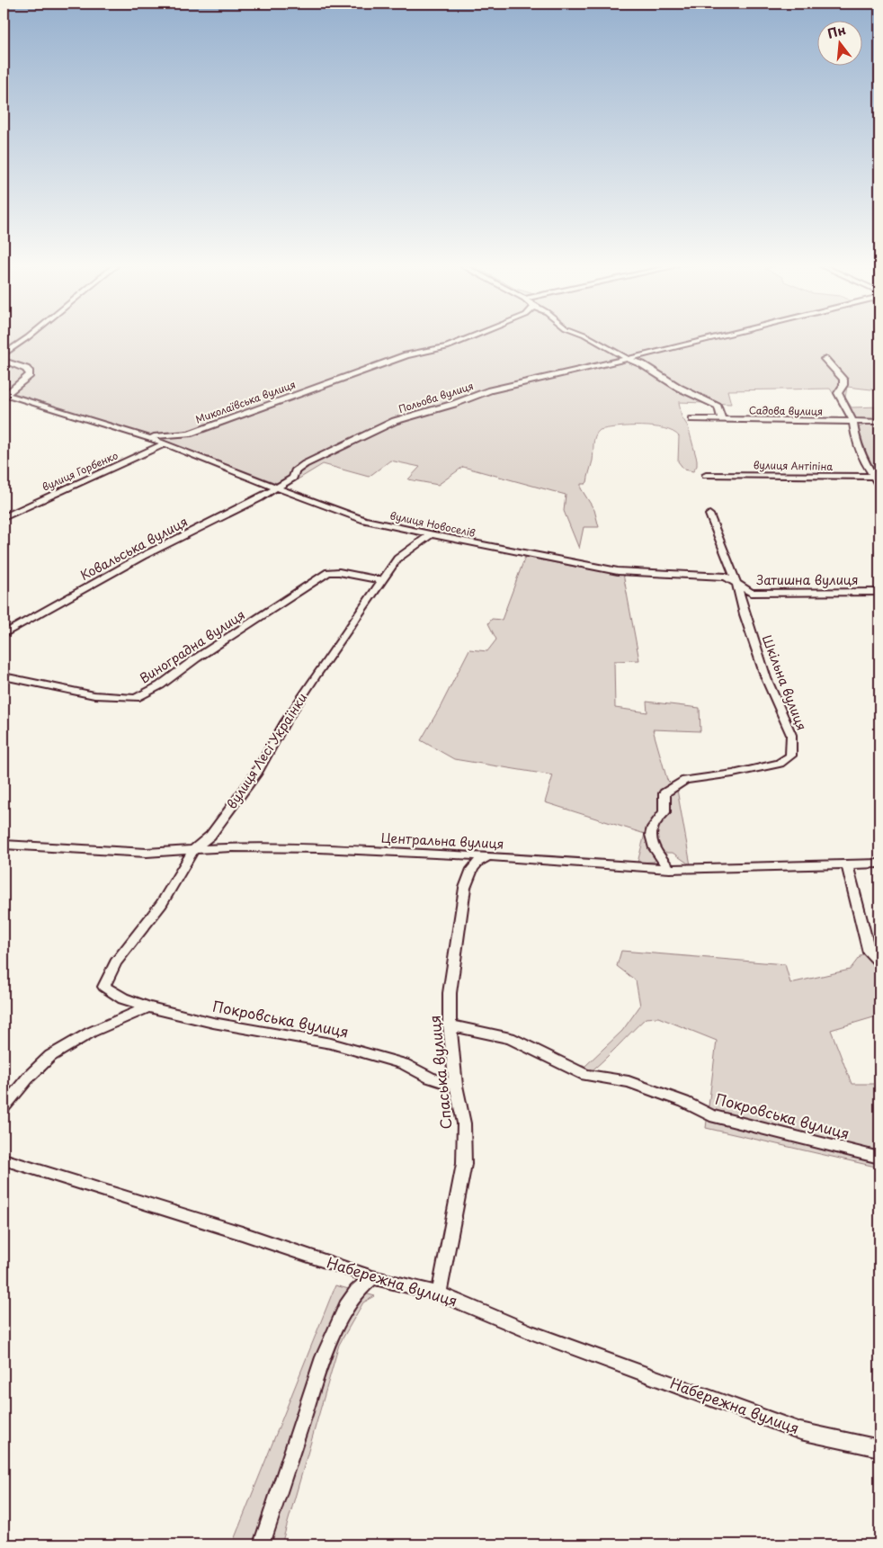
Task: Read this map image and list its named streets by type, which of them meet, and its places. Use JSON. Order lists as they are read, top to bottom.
{
  "streets": {
    "street": [
      "Польова вулиця",
      "Миколаївська вулиця",
      "Садова вулиця",
      "вулиця Антіпіна",
      "вулиця Горбенко",
      "вулиця Новоселів",
      "Ковальська вулиця",
      "Затишна вулиця",
      "Виноградна вулиця",
      "Шкільна вулиця",
      "вулиця Лесі Українки",
      "Центральна вулиця",
      "Покровська вулиця",
      "Спаська вулиця",
      "Набережна вулиця"
    ]
  },
  "crossings": [
    ["Польова вулиця", "вулиця Новоселів"],
    ["Польова вулиця", "Ковальська вулиця"],
    ["Миколаївська вулиця", "вулиця Новоселів"],
    ["вулиця Горбенко", "вулиця Новоселів"],
    ["вулиця Новоселів", "Ковальська вулиця"],
    ["вулиця Новоселів", "Затишна вулиця"],
    ["вулиця Новоселів", "Шкільна вулиця"],
    ["вулиця Новоселів", "вулиця Лесі Українки"],
    ["Затишна вулиця", "Шкільна вулиця"],
    ["Виноградна вулиця", "вулиця Лесі Українки"],
    ["Шкільна вулиця", "Центральна вулиця"],
    ["вулиця Лесі Українки", "Центральна вулиця"],
    ["вулиця Лесі Українки", "Покровська вулиця"],
    ["Центральна вулиця", "Спаська вулиця"],
    ["Покровська вулиця", "Спаська вулиця"],
    ["Спаська вулиця", "Набережна вулиця"]
  ],
  "north": "top"
}
